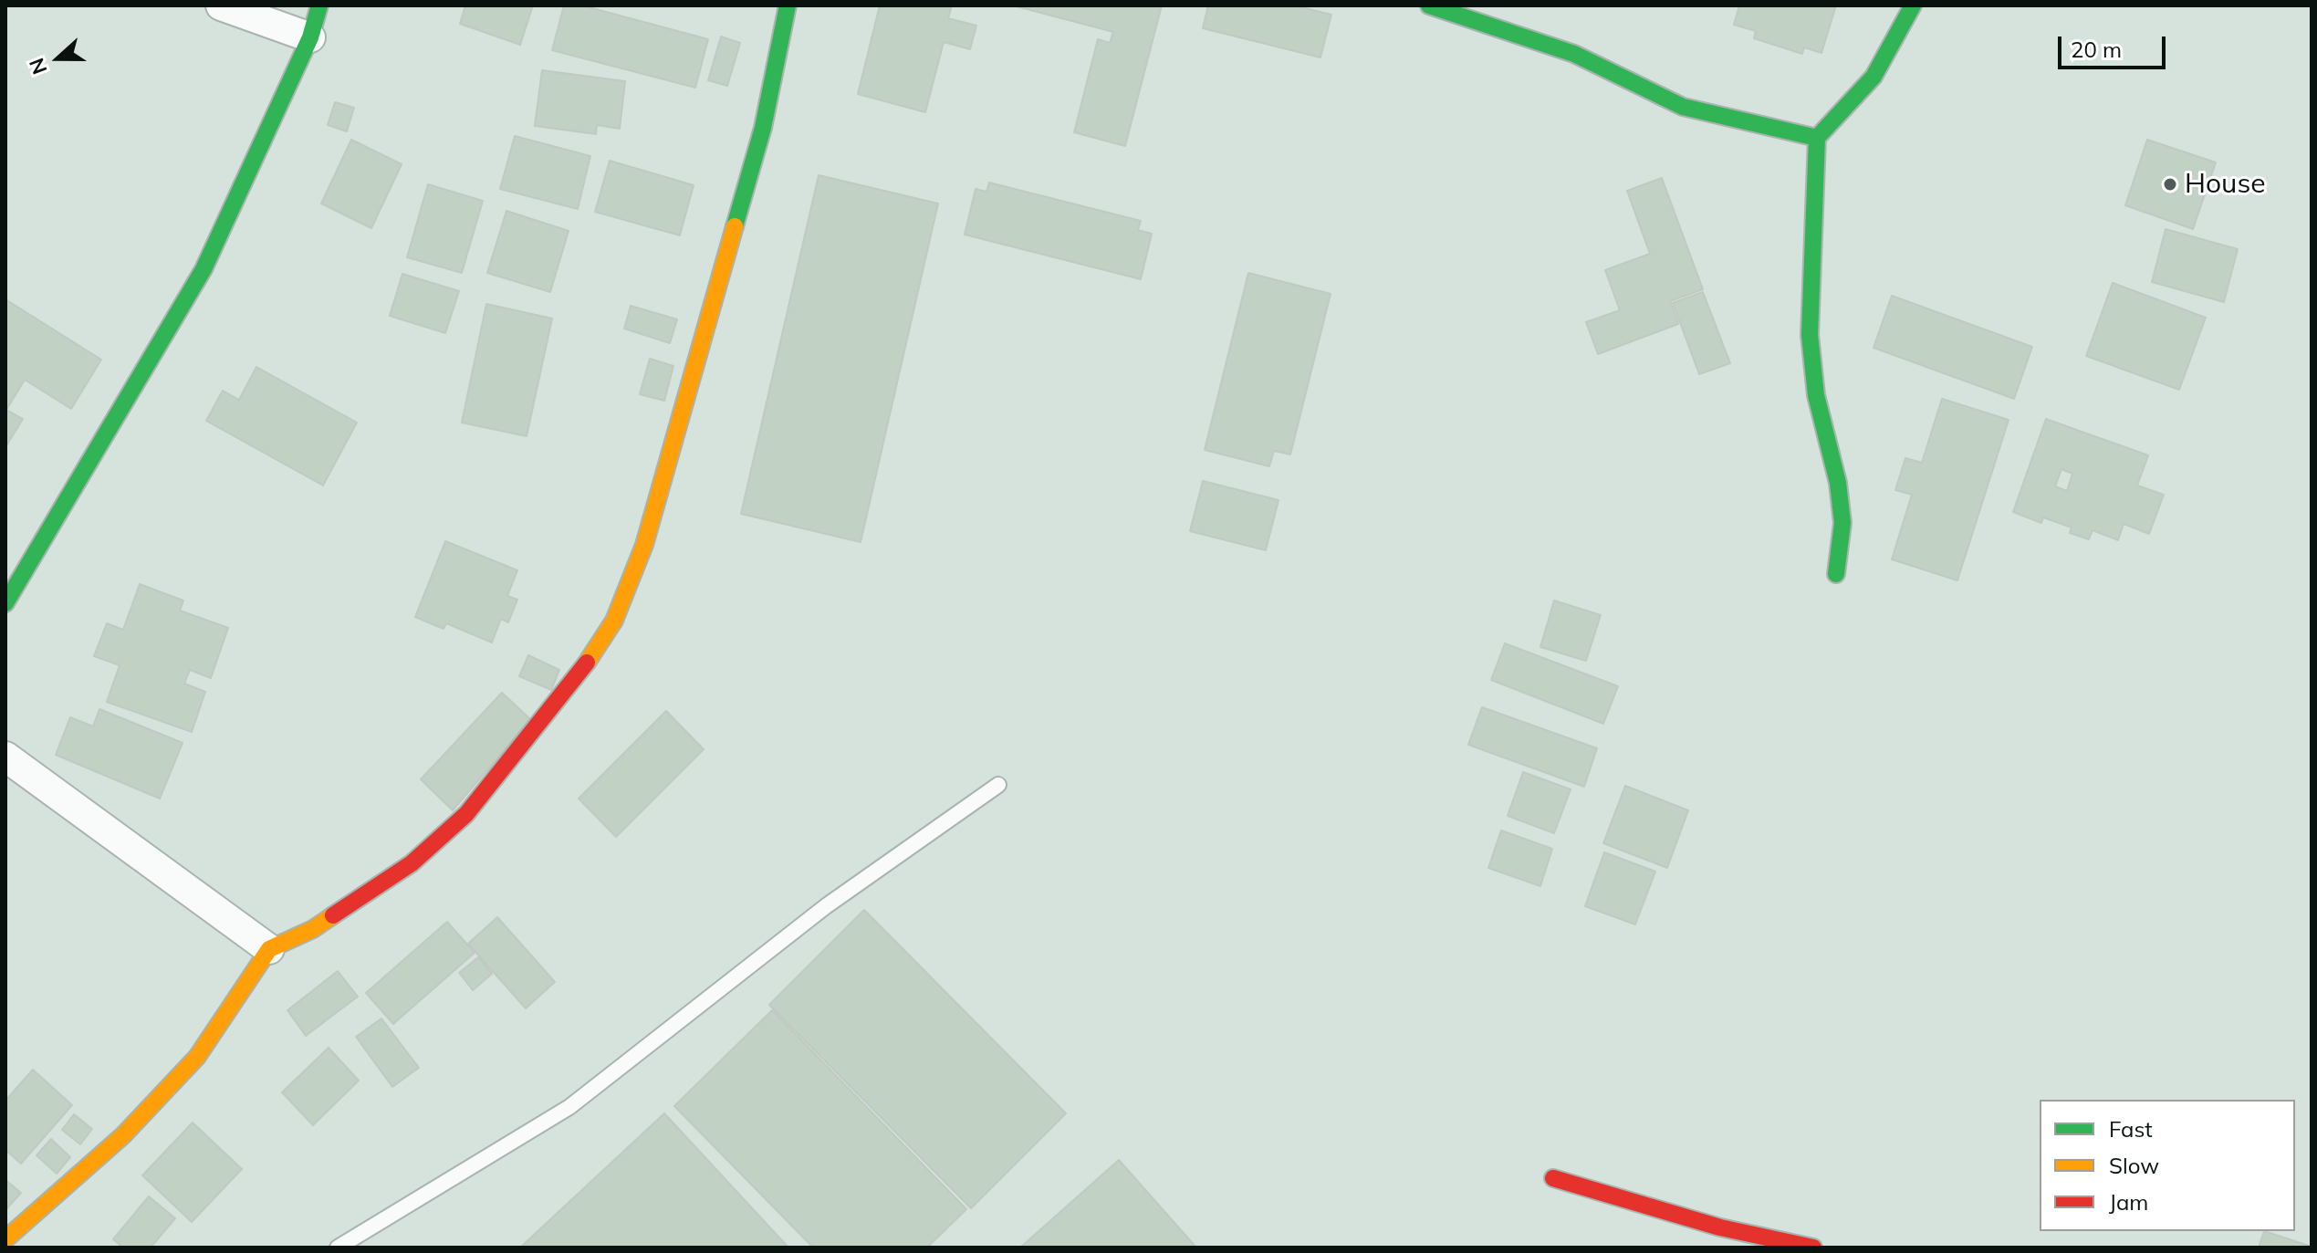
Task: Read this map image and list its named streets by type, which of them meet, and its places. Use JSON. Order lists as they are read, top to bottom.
{
  "places": ["House"],
  "legend": ["Fast", "Slow", "Jam"],
  "scale_bar": "20 m",
  "north": "left"
}
